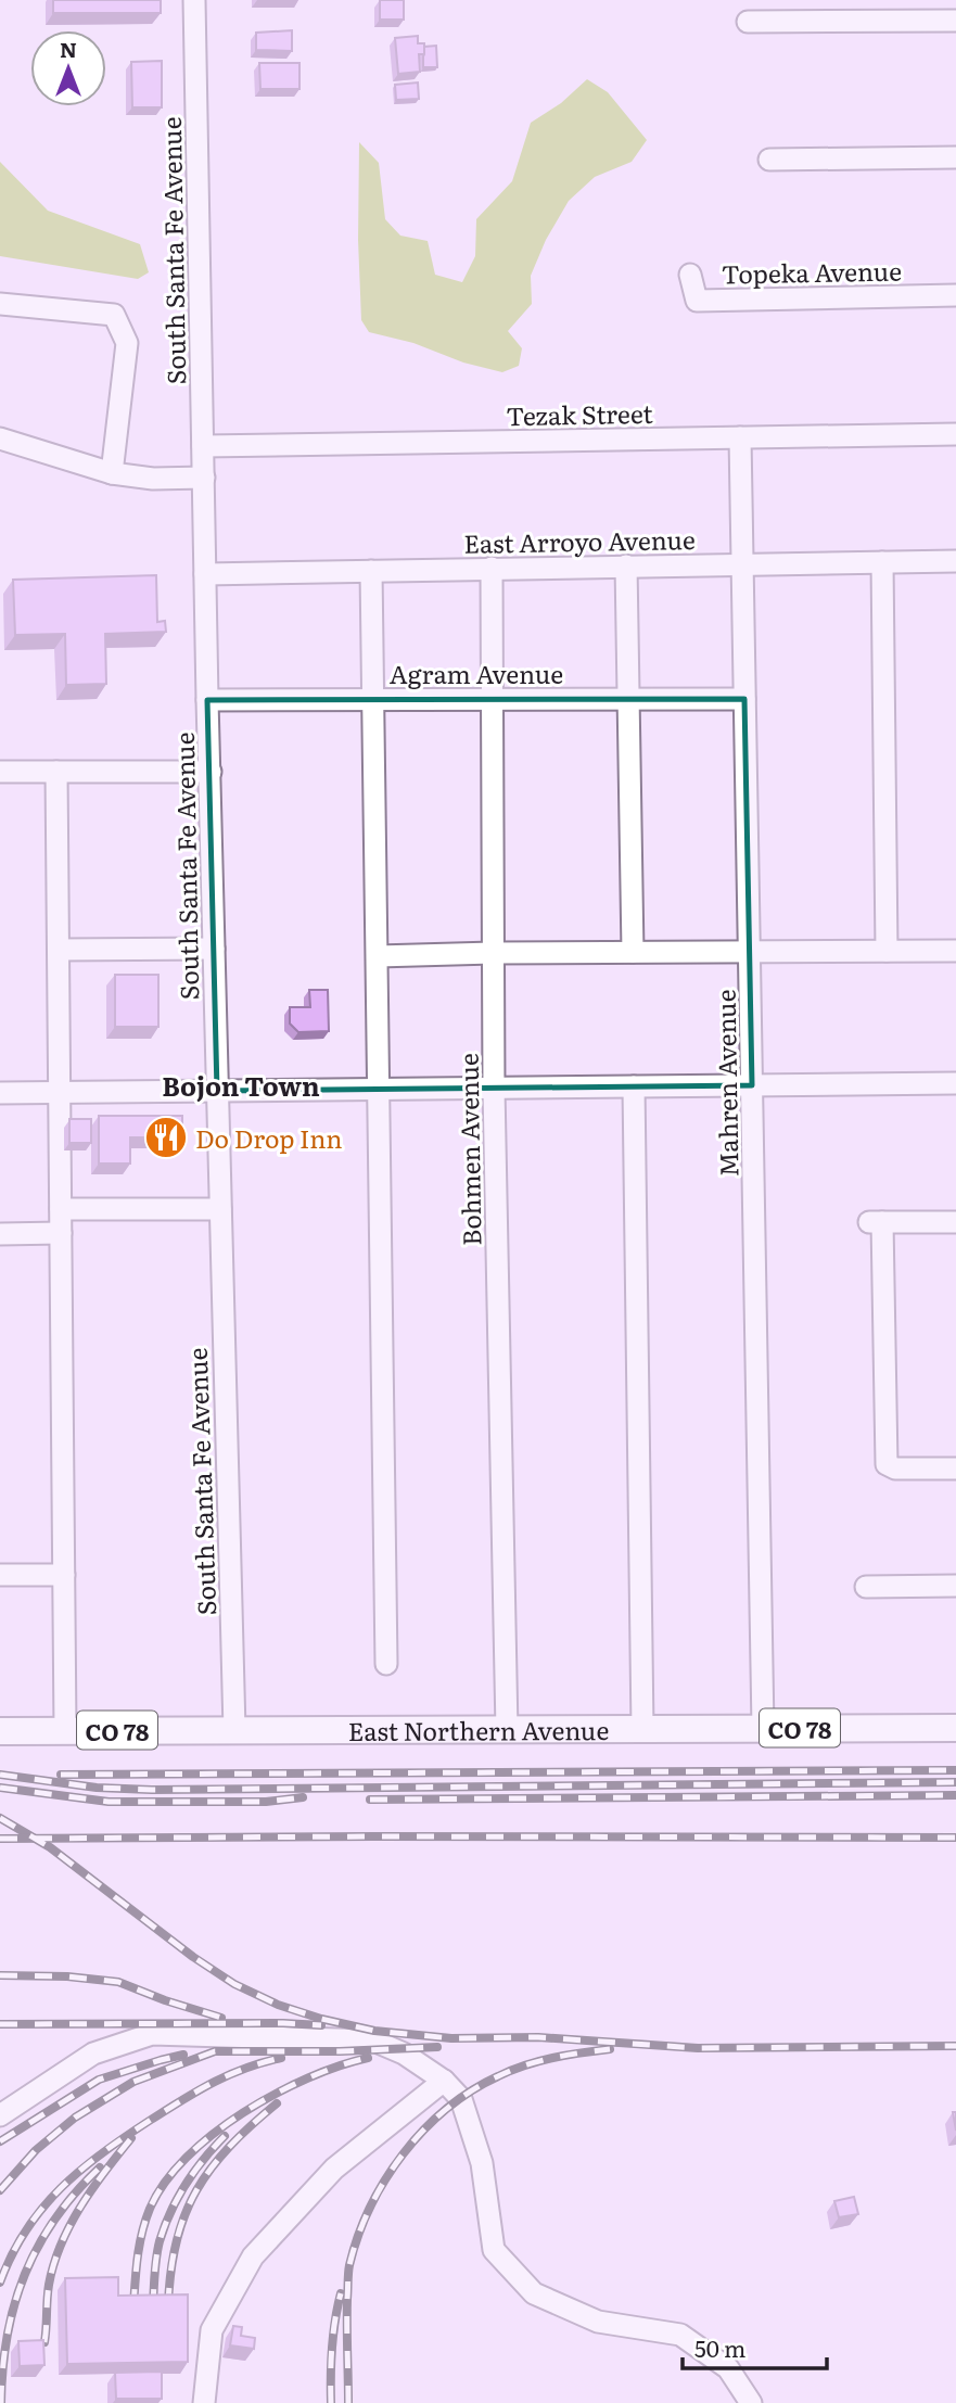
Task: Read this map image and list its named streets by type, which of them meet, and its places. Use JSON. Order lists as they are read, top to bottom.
{
  "streets": {
    "main road": ["CO 78", "East Northern Avenue"],
    "street": [
      "South Santa Fe Avenue",
      "Topeka Avenue",
      "Tezak Street",
      "East Arroyo Avenue",
      "Agram Avenue",
      "Mahren Avenue",
      "Bohmen Avenue"
    ]
  },
  "crossings": [
    ["South Santa Fe Avenue", "Tezak Street"],
    ["South Santa Fe Avenue", "East Arroyo Avenue"],
    ["South Santa Fe Avenue", "Agram Avenue"],
    ["South Santa Fe Avenue", "East Northern Avenue"],
    ["Tezak Street", "Mahren Avenue"],
    ["East Arroyo Avenue", "Mahren Avenue"],
    ["East Arroyo Avenue", "Bohmen Avenue"],
    ["Agram Avenue", "Mahren Avenue"],
    ["Agram Avenue", "Bohmen Avenue"],
    ["Mahren Avenue", "East Northern Avenue"],
    ["Bohmen Avenue", "East Northern Avenue"]
  ],
  "districts": ["Bojon Town"],
  "places": {
    "restaurant": ["Do Drop Inn"]
  },
  "scale_bar": "50 m",
  "north": "top"
}
